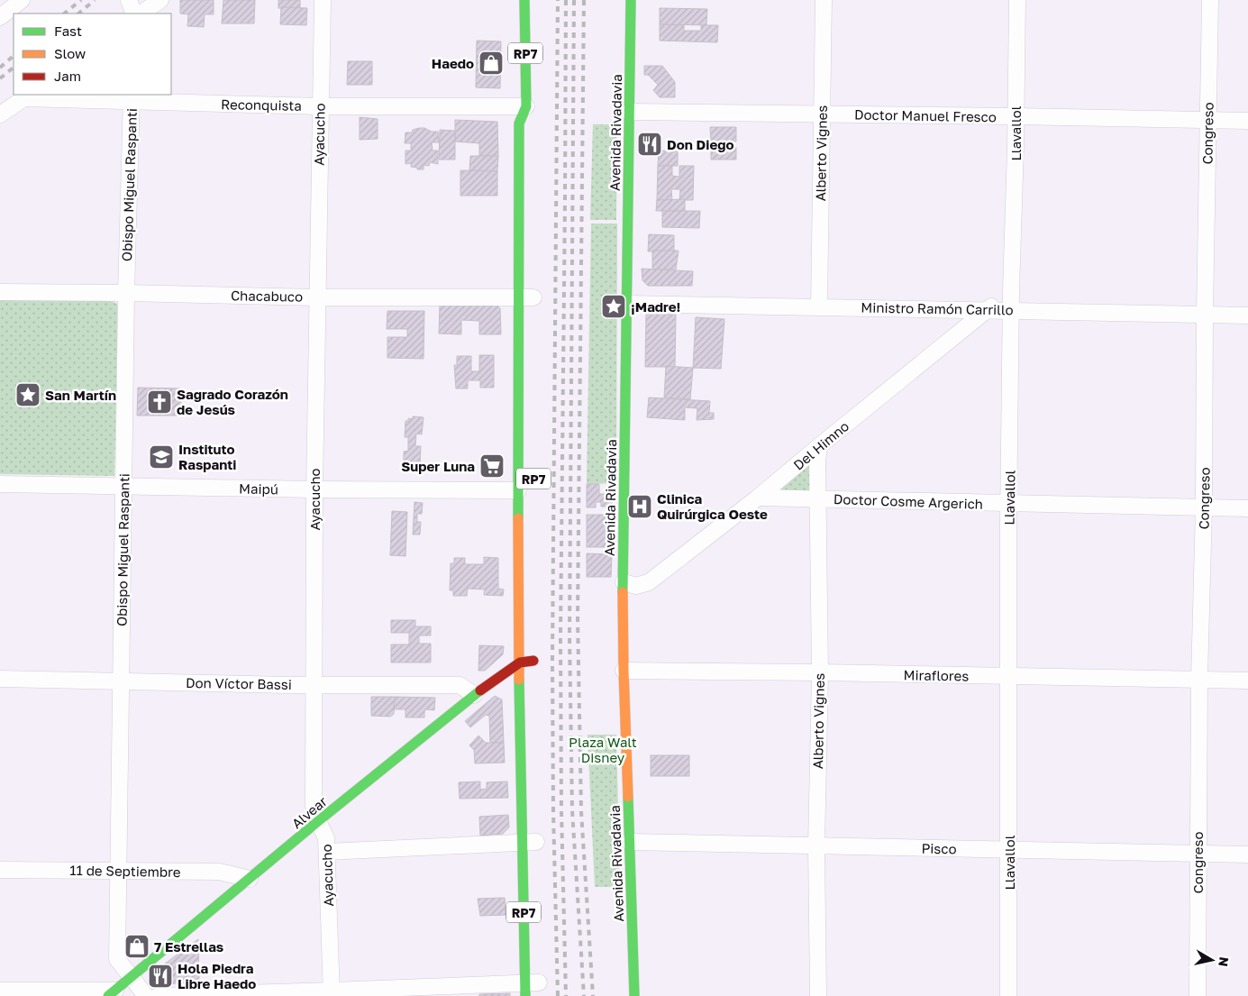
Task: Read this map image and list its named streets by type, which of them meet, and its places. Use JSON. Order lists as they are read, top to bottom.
{
  "streets": {
    "street": [
      "RP7",
      "Reconquista",
      "Doctor Manuel Fresco",
      "Avenida Rivadavia",
      "Llavallol",
      "Congreso",
      "Ayacucho",
      "Alberto Vignes",
      "Obispo Miguel Raspanti",
      "Chacabuco",
      "Ministro Ramón Carrillo",
      "Del Himno",
      "Maipú",
      "Doctor Cosme Argerich",
      "Miraflores",
      "Don Víctor Bassi",
      "Alvear",
      "Pisco",
      "11 de Septiembre"
    ]
  },
  "crossings": [
    ["RP7", "Reconquista"],
    ["RP7", "Chacabuco"],
    ["RP7", "Maipú"],
    ["RP7", "Alvear"],
    ["Reconquista", "Ayacucho"],
    ["Reconquista", "Obispo Miguel Raspanti"],
    ["Doctor Manuel Fresco", "Avenida Rivadavia"],
    ["Doctor Manuel Fresco", "Llavallol"],
    ["Doctor Manuel Fresco", "Congreso"],
    ["Doctor Manuel Fresco", "Alberto Vignes"],
    ["Avenida Rivadavia", "Ministro Ramón Carrillo"],
    ["Avenida Rivadavia", "Del Himno"],
    ["Avenida Rivadavia", "Miraflores"],
    ["Avenida Rivadavia", "Pisco"],
    ["Llavallol", "Ministro Ramón Carrillo"],
    ["Llavallol", "Del Himno"],
    ["Llavallol", "Doctor Cosme Argerich"],
    ["Llavallol", "Miraflores"],
    ["Llavallol", "Pisco"],
    ["Congreso", "Ministro Ramón Carrillo"],
    ["Congreso", "Doctor Cosme Argerich"],
    ["Congreso", "Miraflores"],
    ["Congreso", "Pisco"],
    ["Ayacucho", "Chacabuco"],
    ["Ayacucho", "Maipú"],
    ["Ayacucho", "Don Víctor Bassi"],
    ["Ayacucho", "Alvear"],
    ["Alberto Vignes", "Ministro Ramón Carrillo"],
    ["Alberto Vignes", "Del Himno"],
    ["Alberto Vignes", "Doctor Cosme Argerich"],
    ["Alberto Vignes", "Miraflores"],
    ["Alberto Vignes", "Pisco"],
    ["Obispo Miguel Raspanti", "Chacabuco"],
    ["Obispo Miguel Raspanti", "Maipú"],
    ["Obispo Miguel Raspanti", "Don Víctor Bassi"],
    ["Obispo Miguel Raspanti", "Alvear"],
    ["Obispo Miguel Raspanti", "11 de Septiembre"],
    ["Ministro Ramón Carrillo", "Del Himno"],
    ["Del Himno", "Doctor Cosme Argerich"],
    ["Don Víctor Bassi", "Alvear"],
    ["Alvear", "11 de Septiembre"]
  ],
  "parks": ["Plaza Walt Disney"],
  "places": {
    "shop": ["Haedo", "7 Estrellas"],
    "restaurant": ["Don Diego", "Hola Piedra Libre Haedo"],
    "place": ["¡Madre!", "San Martín"],
    "church": ["Sagrado Corazón de Jesús"],
    "school or university": ["Instituto Raspanti"],
    "supermarket": ["Super Luna"],
    "hospital": ["Clinica Quirúrgica Oeste"]
  },
  "legend": ["Fast", "Slow", "Jam"],
  "north": "right"
}
